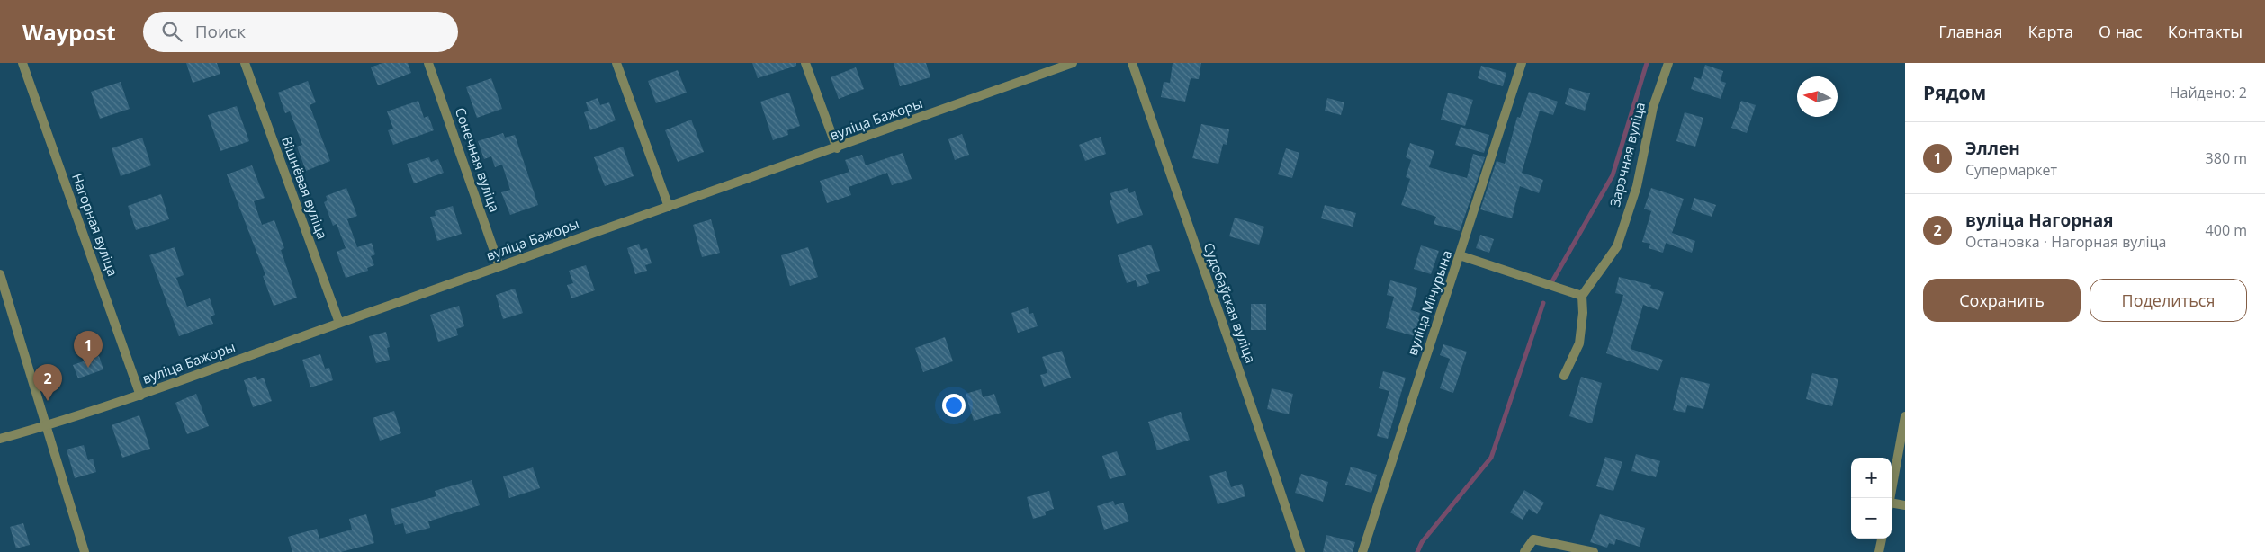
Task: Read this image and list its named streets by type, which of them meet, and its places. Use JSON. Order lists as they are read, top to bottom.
{
  "streets": {
    "street": [
      "вуліца Бажоры",
      "Зарэчная вуліца",
      "Сонечная вуліца",
      "Вішнёвая вуліца",
      "Нагорная вуліца",
      "Судобаўская вуліца",
      "вуліца Мічурына"
    ]
  },
  "crossings": [
    ["вуліца Бажоры", "Сонечная вуліца"],
    ["вуліца Бажоры", "Вішнёвая вуліца"],
    ["вуліца Бажоры", "Нагорная вуліца"]
  ],
  "north": "left",
  "page": {
    "header": "Waypost",
    "search": "Поиск",
    "nav": [
      "Главная",
      "Карта",
      "О нас",
      "Контакты"
    ],
    "heading": ["Рядом", "Найдено: 2"],
    "list": [
      {
        "mark": "1",
        "name": "Эллен",
        "note": "Супермаркет",
        "value": "380 m"
      },
      {
        "mark": "2",
        "name": "вуліца Нагорная",
        "note": "Остановка · Нагорная вуліца",
        "value": "400 m"
      }
    ],
    "buttons": ["Сохранить", "Поделиться"],
    "pins": ["1", "2"],
    "map_buttons": ["+", "−"]
  }
}
